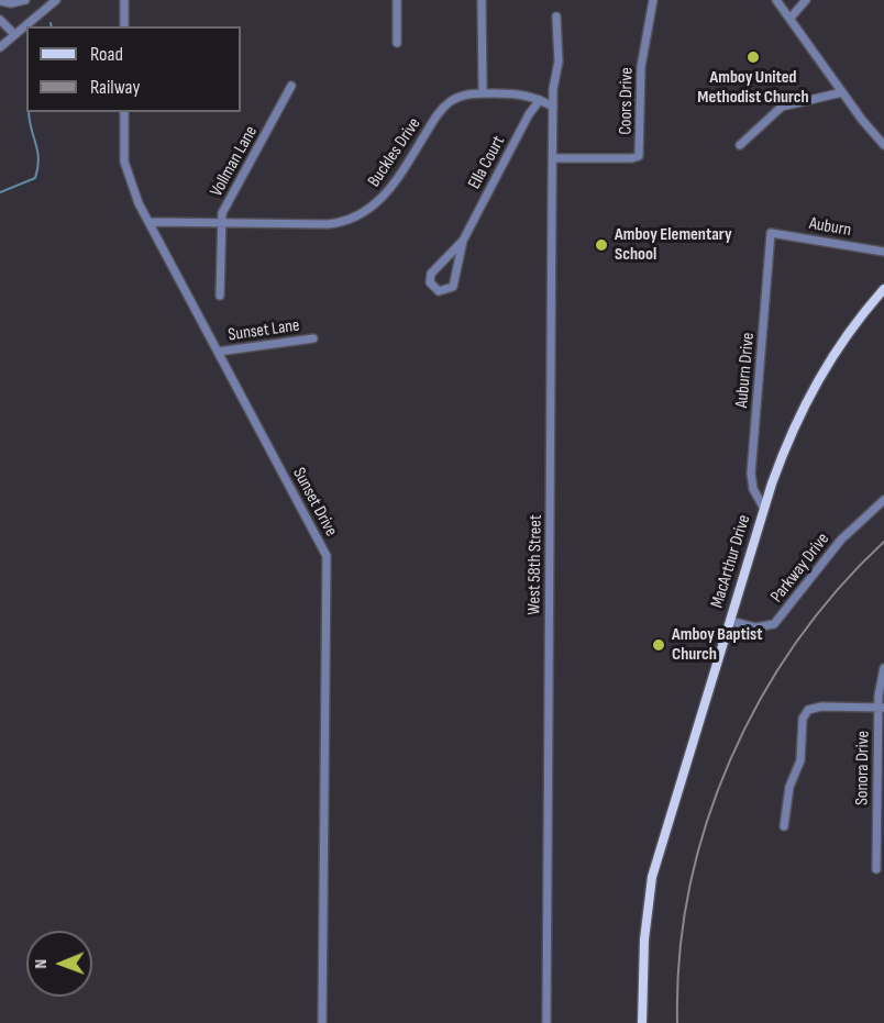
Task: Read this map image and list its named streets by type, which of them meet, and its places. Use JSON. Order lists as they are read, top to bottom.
{
  "streets": {
    "main road": ["MacArthur Drive"],
    "street": [
      "Coors Drive",
      "Buckles Drive",
      "Vollman Lane",
      "Ella Court",
      "Auburn",
      "Sunset Lane",
      "Auburn Drive",
      "Sunset Drive",
      "West 58th Street",
      "Parkway Drive",
      "Sonora Drive"
    ]
  },
  "crossings": [
    ["Coors Drive", "West 58th Street"],
    ["Buckles Drive", "Vollman Lane"],
    ["Buckles Drive", "Ella Court"],
    ["Buckles Drive", "Sunset Drive"],
    ["Auburn", "Auburn Drive"],
    ["Sunset Lane", "Sunset Drive"],
    ["Auburn Drive", "MacArthur Drive"],
    ["MacArthur Drive", "Parkway Drive"]
  ],
  "places": ["Amboy United Methodist Church", "Amboy Elementary School", "Amboy Baptist Church"],
  "legend": ["Road", "Railway"],
  "north": "left"
}
